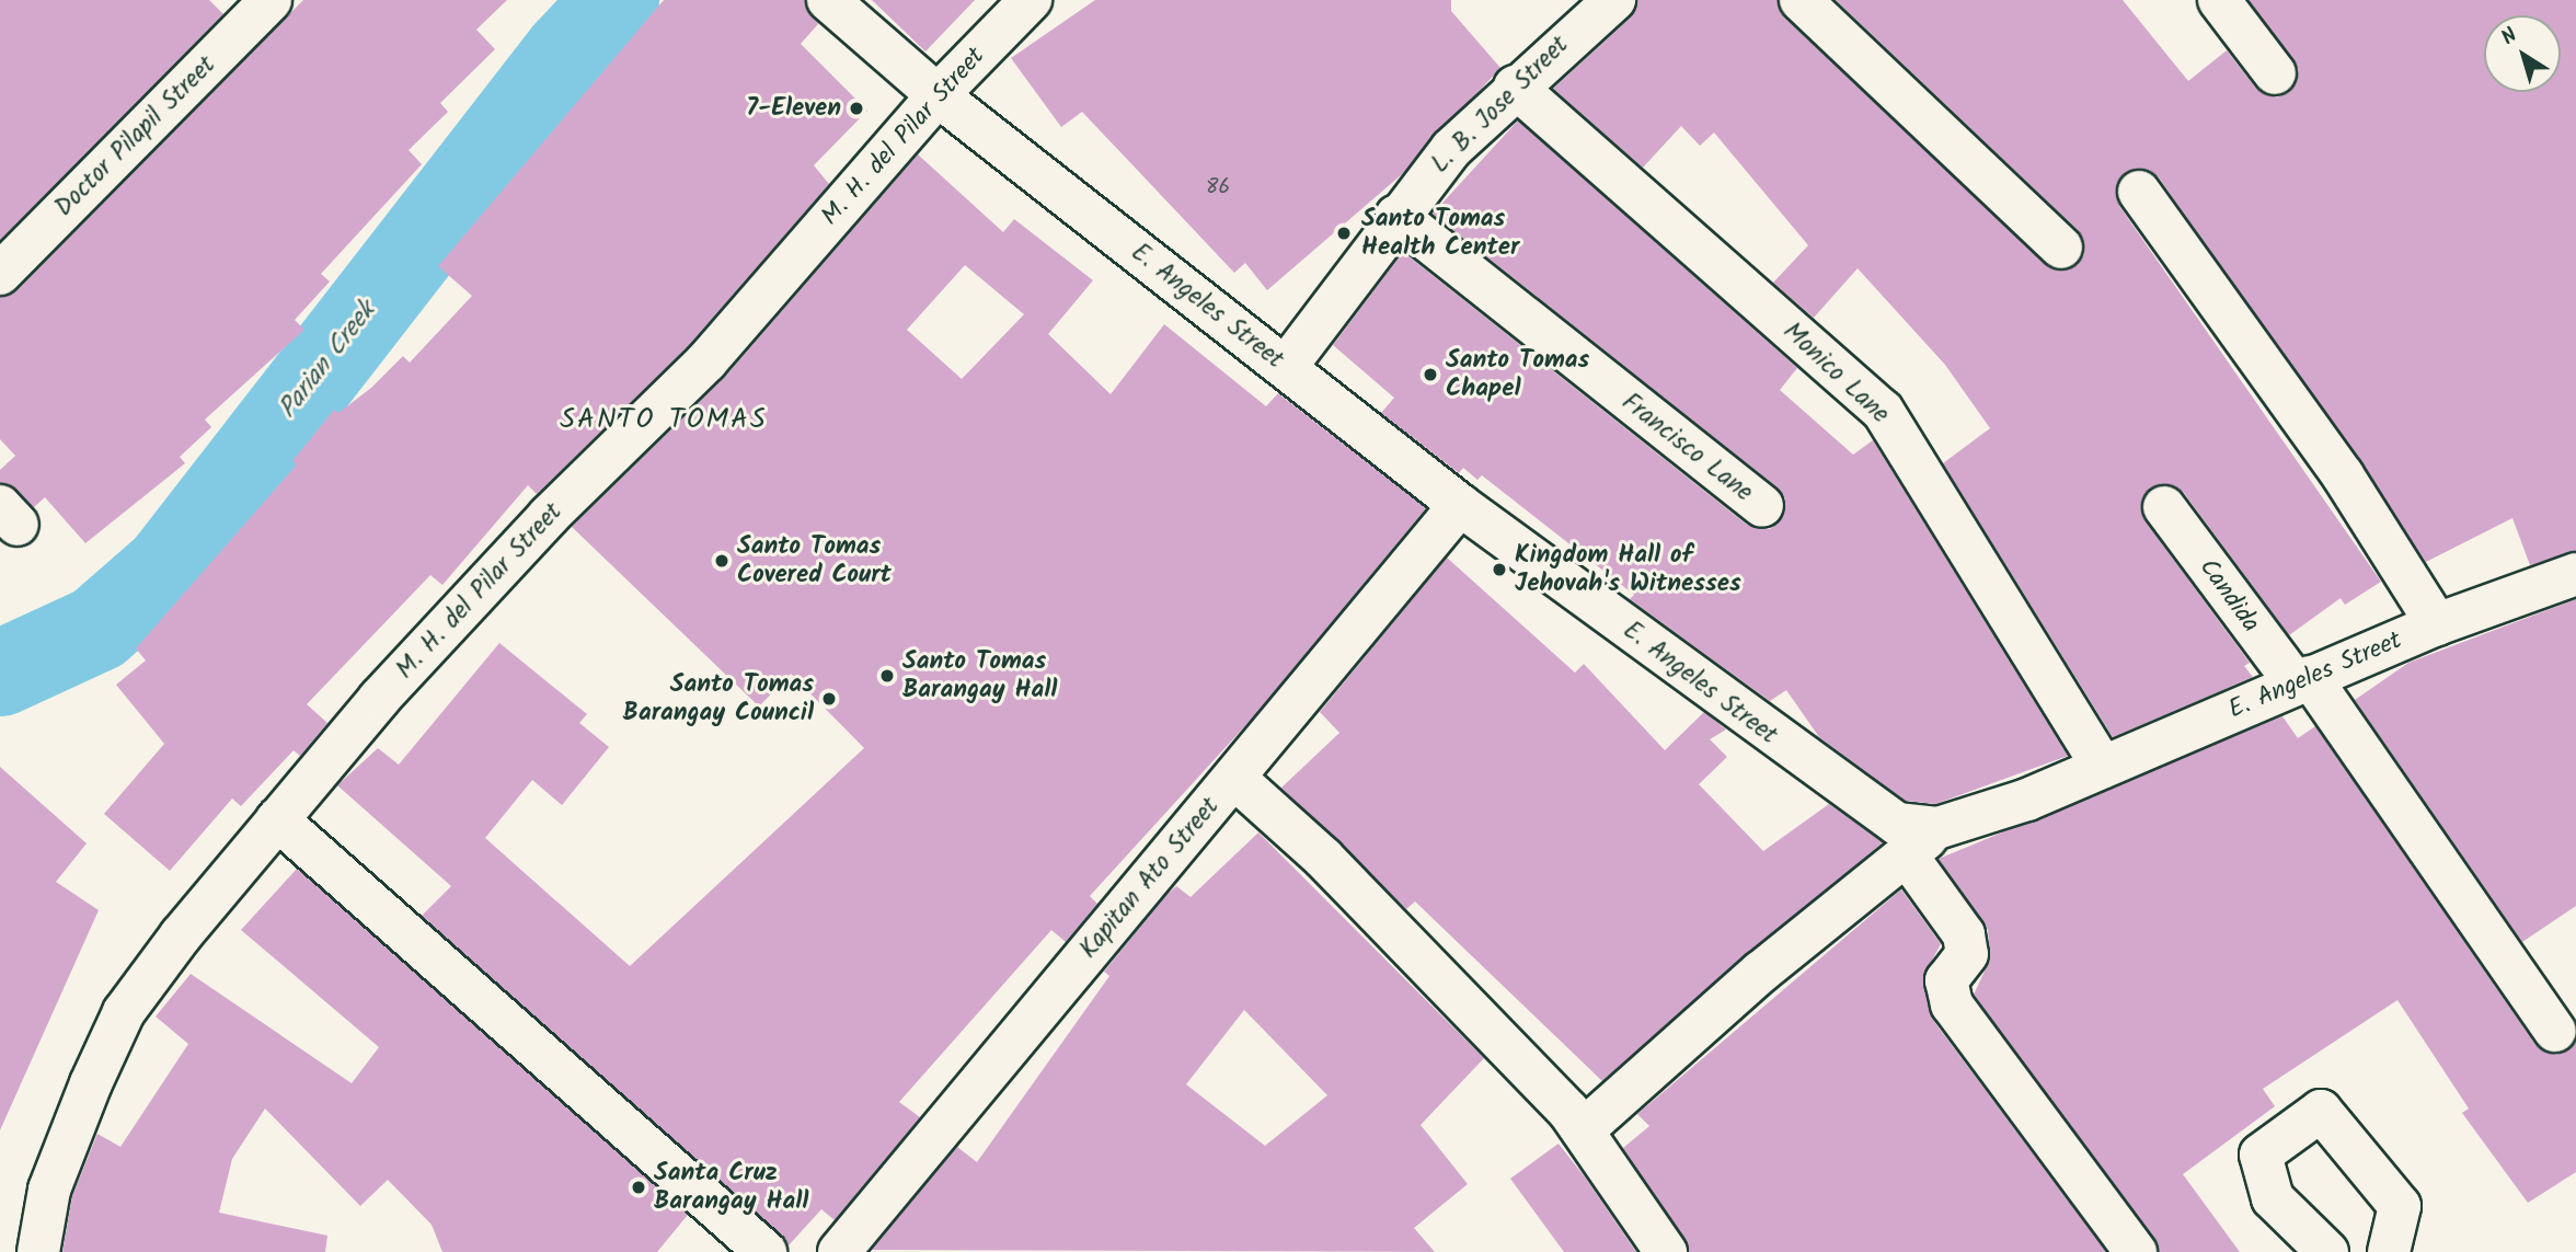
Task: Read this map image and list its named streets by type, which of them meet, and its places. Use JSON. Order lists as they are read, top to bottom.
{
  "streets": {
    "street": [
      "L. B. Jose Street",
      "Doctor Pilapil Street",
      "M. H. del Pilar Street",
      "E. Angeles Street",
      "Monico Lane",
      "Francisco Lane",
      "Candida",
      "Kapitan Ato Street"
    ]
  },
  "crossings": [
    ["L. B. Jose Street", "E. Angeles Street"],
    ["L. B. Jose Street", "Monico Lane"],
    ["L. B. Jose Street", "Francisco Lane"],
    ["M. H. del Pilar Street", "E. Angeles Street"],
    ["E. Angeles Street", "Monico Lane"],
    ["E. Angeles Street", "Candida"],
    ["E. Angeles Street", "Kapitan Ato Street"]
  ],
  "districts": ["SANTO TOMAS"],
  "water": ["Parian Creek"],
  "places": [
    "7-Eleven",
    "Santo Tomas Health Center",
    "Santo Tomas Chapel",
    "Santo Tomas Covered Court",
    "Kingdom Hall of Jehovah's Witnesses",
    "Santo Tomas Barangay Hall",
    "Santo Tomas Barangay Council",
    "Santa Cruz Barangay Hall"
  ],
  "house_numbers": ["86"],
  "north": "top left"
}
